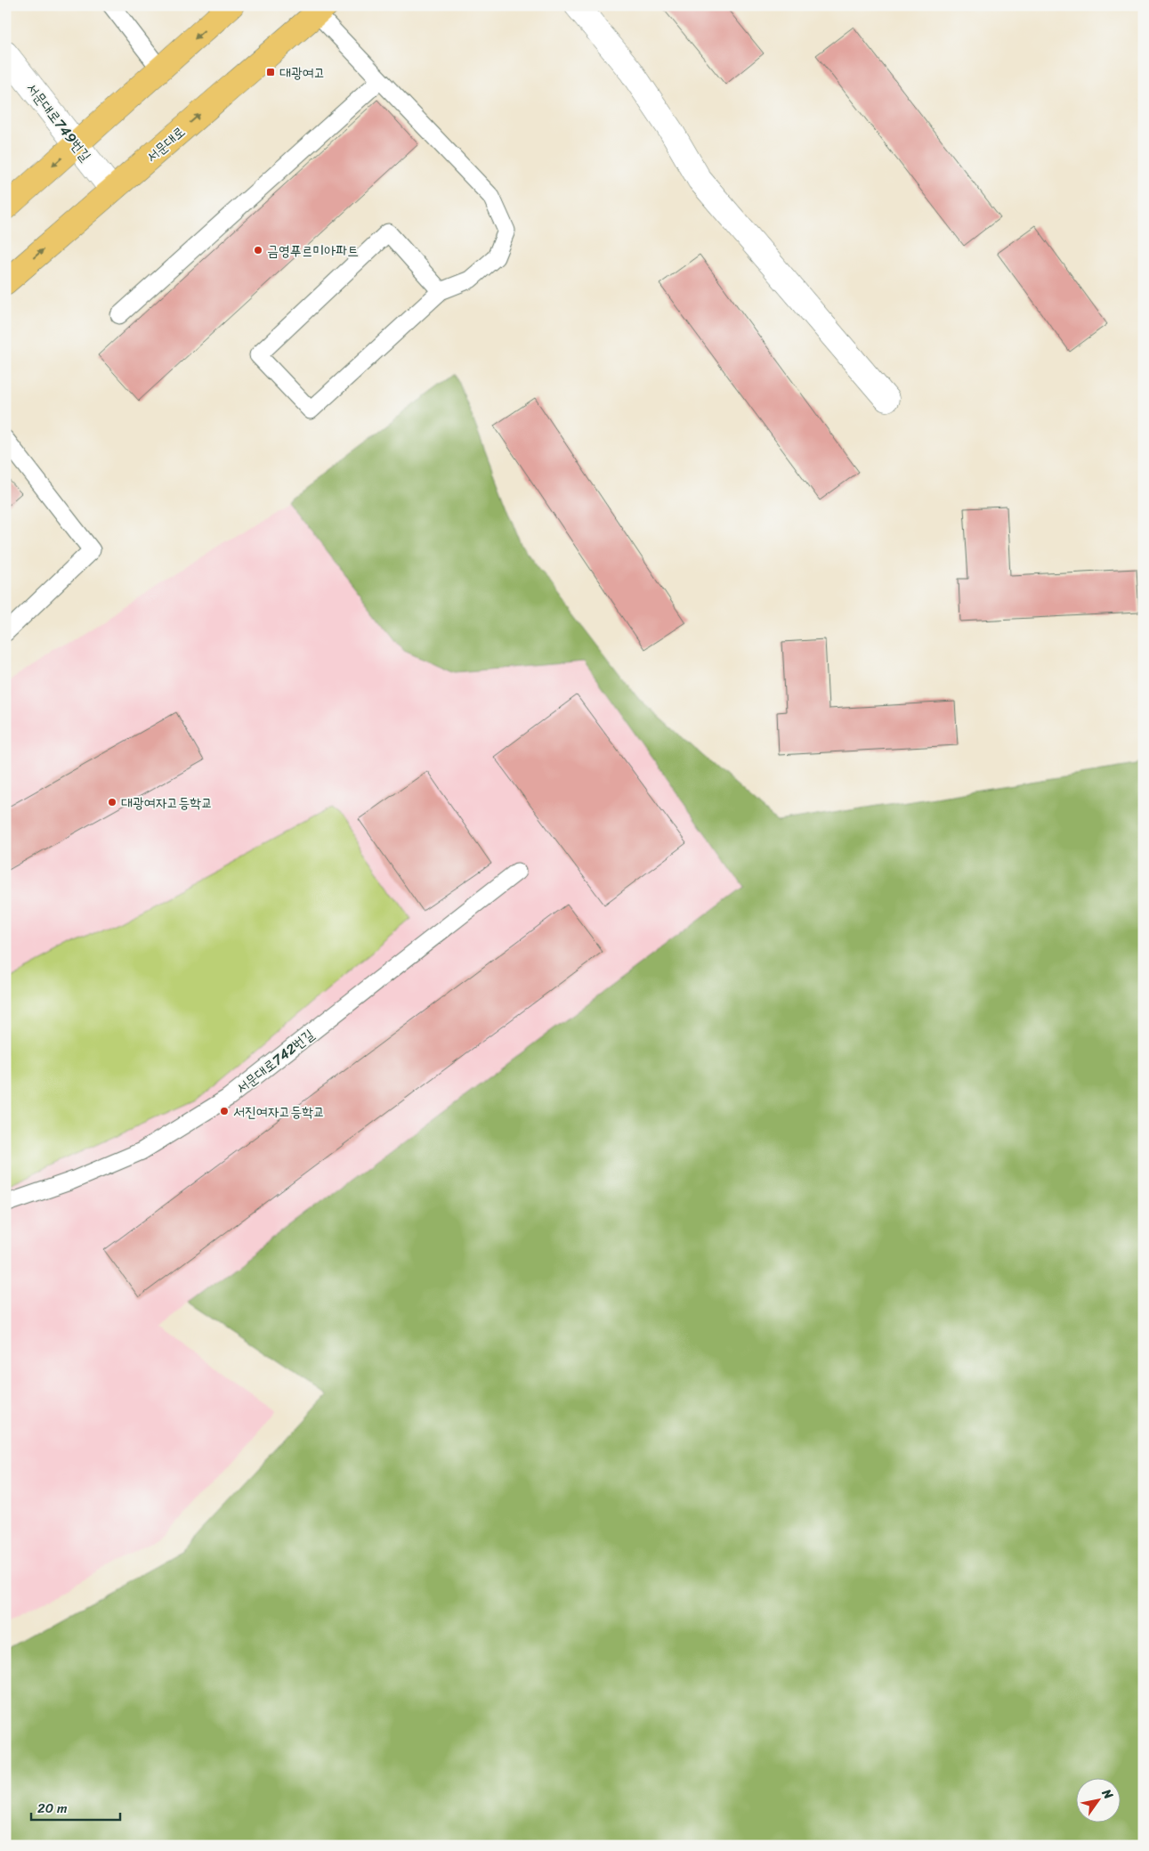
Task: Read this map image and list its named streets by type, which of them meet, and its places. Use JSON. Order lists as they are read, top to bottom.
{
  "streets": {
    "main road": ["서문대로"],
    "street": ["서문대로749번길"],
    "lane": ["서문대로742번길"]
  },
  "crossings": [
    ["서문대로749번길", "서문대로"]
  ],
  "places": {
    "transit": ["대광여고"],
    "other": ["금영푸르미아파트", "대광여자고등학교", "서진여자고등학교"]
  },
  "scale_bar": "20 m",
  "north": "top right"
}
